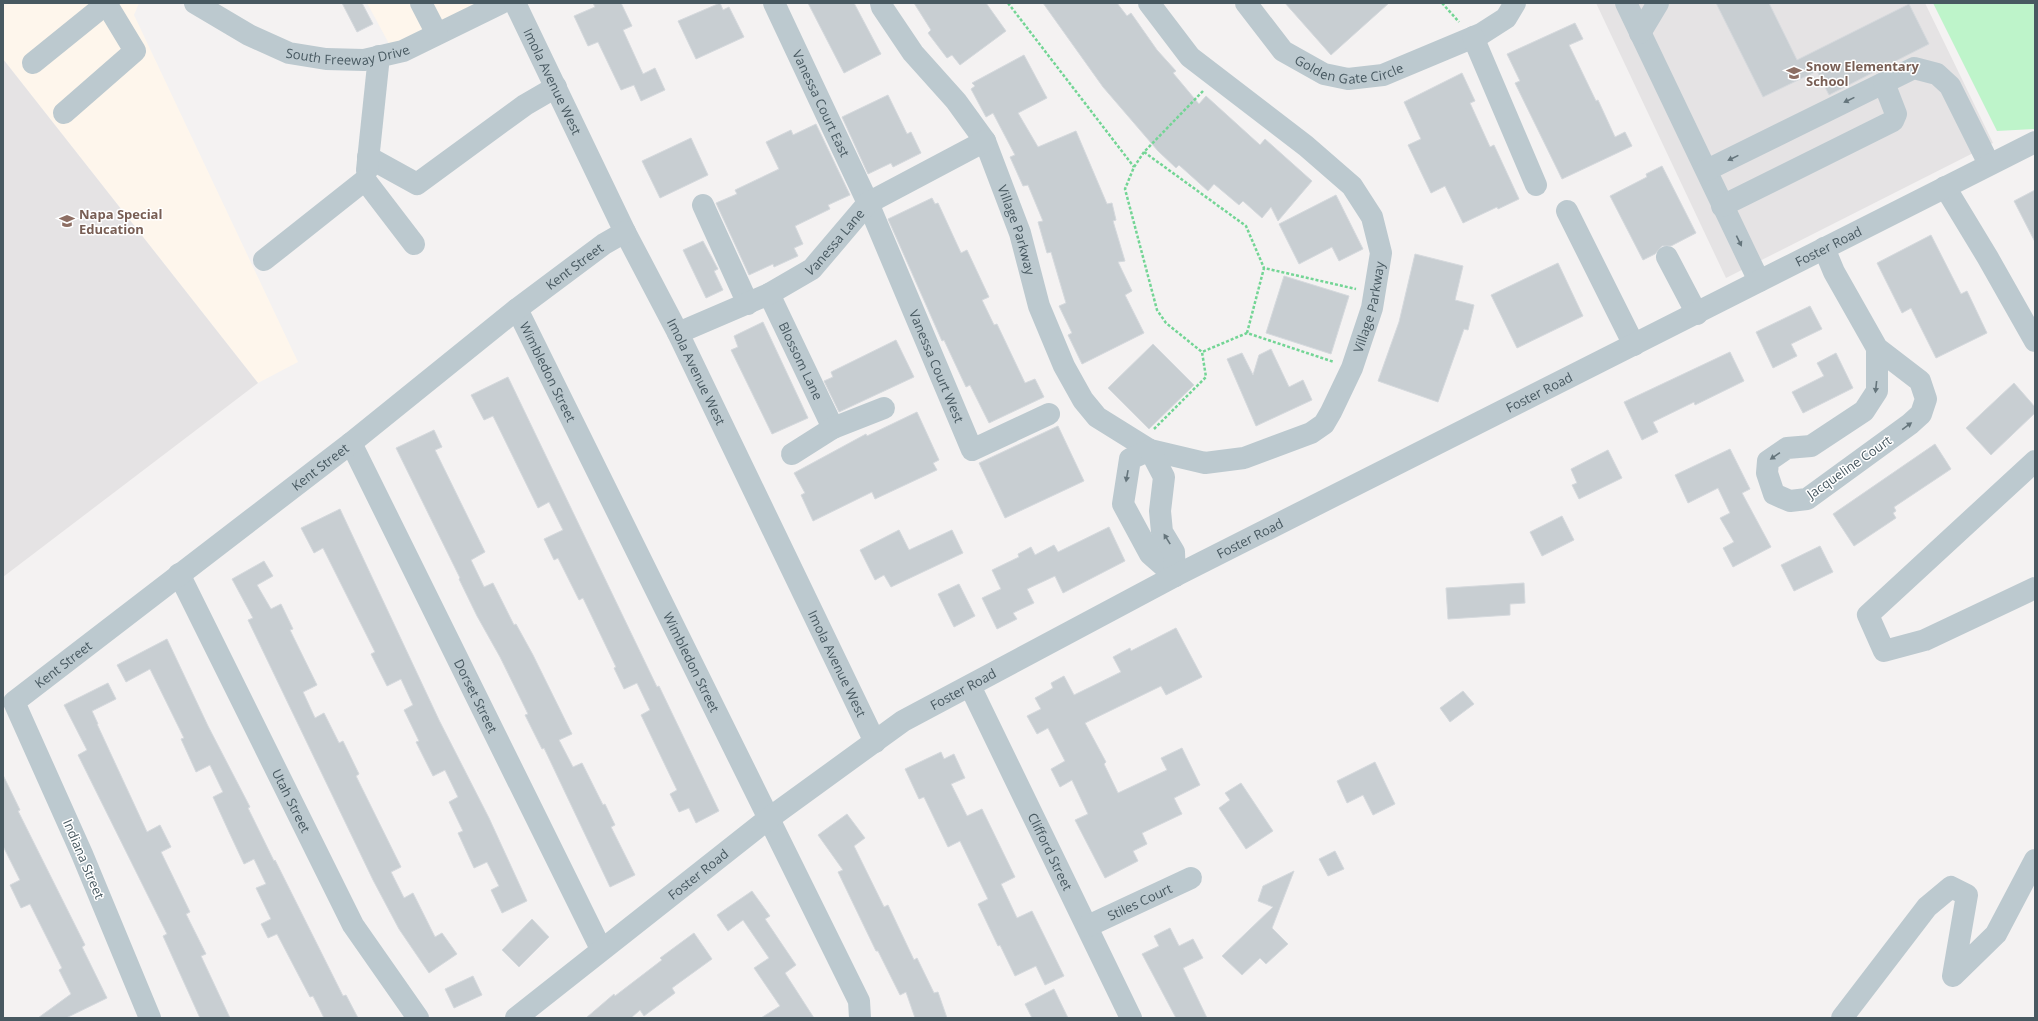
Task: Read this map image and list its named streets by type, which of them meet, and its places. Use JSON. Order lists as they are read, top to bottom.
{
  "streets": {
    "street": [
      "South Freeway Drive",
      "Golden Gate Circle",
      "Imola Avenue West",
      "Vanessa Court East",
      "Village Parkway",
      "Vanessa Lane",
      "Foster Road",
      "Kent Street",
      "Blossom Lane",
      "Vanessa Court West",
      "Wimbledon Street",
      "Jacqueline Court",
      "Dorset Street",
      "Utah Street",
      "Clifford Street",
      "Indiana Street",
      "Stiles Court"
    ]
  },
  "crossings": [
    ["Imola Avenue West", "Vanessa Lane"],
    ["Imola Avenue West", "Foster Road"],
    ["Imola Avenue West", "Kent Street"],
    ["Vanessa Court East", "Vanessa Lane"],
    ["Vanessa Court East", "Vanessa Court West"],
    ["Village Parkway", "Vanessa Lane"],
    ["Vanessa Lane", "Blossom Lane"],
    ["Vanessa Lane", "Vanessa Court West"],
    ["Foster Road", "Wimbledon Street"],
    ["Foster Road", "Jacqueline Court"],
    ["Foster Road", "Dorset Street"],
    ["Foster Road", "Clifford Street"],
    ["Kent Street", "Wimbledon Street"],
    ["Kent Street", "Dorset Street"],
    ["Kent Street", "Utah Street"],
    ["Kent Street", "Indiana Street"],
    ["Clifford Street", "Stiles Court"]
  ],
  "places": {
    "school or university": ["Snow Elementary School", "Napa Special Education"]
  }
}
